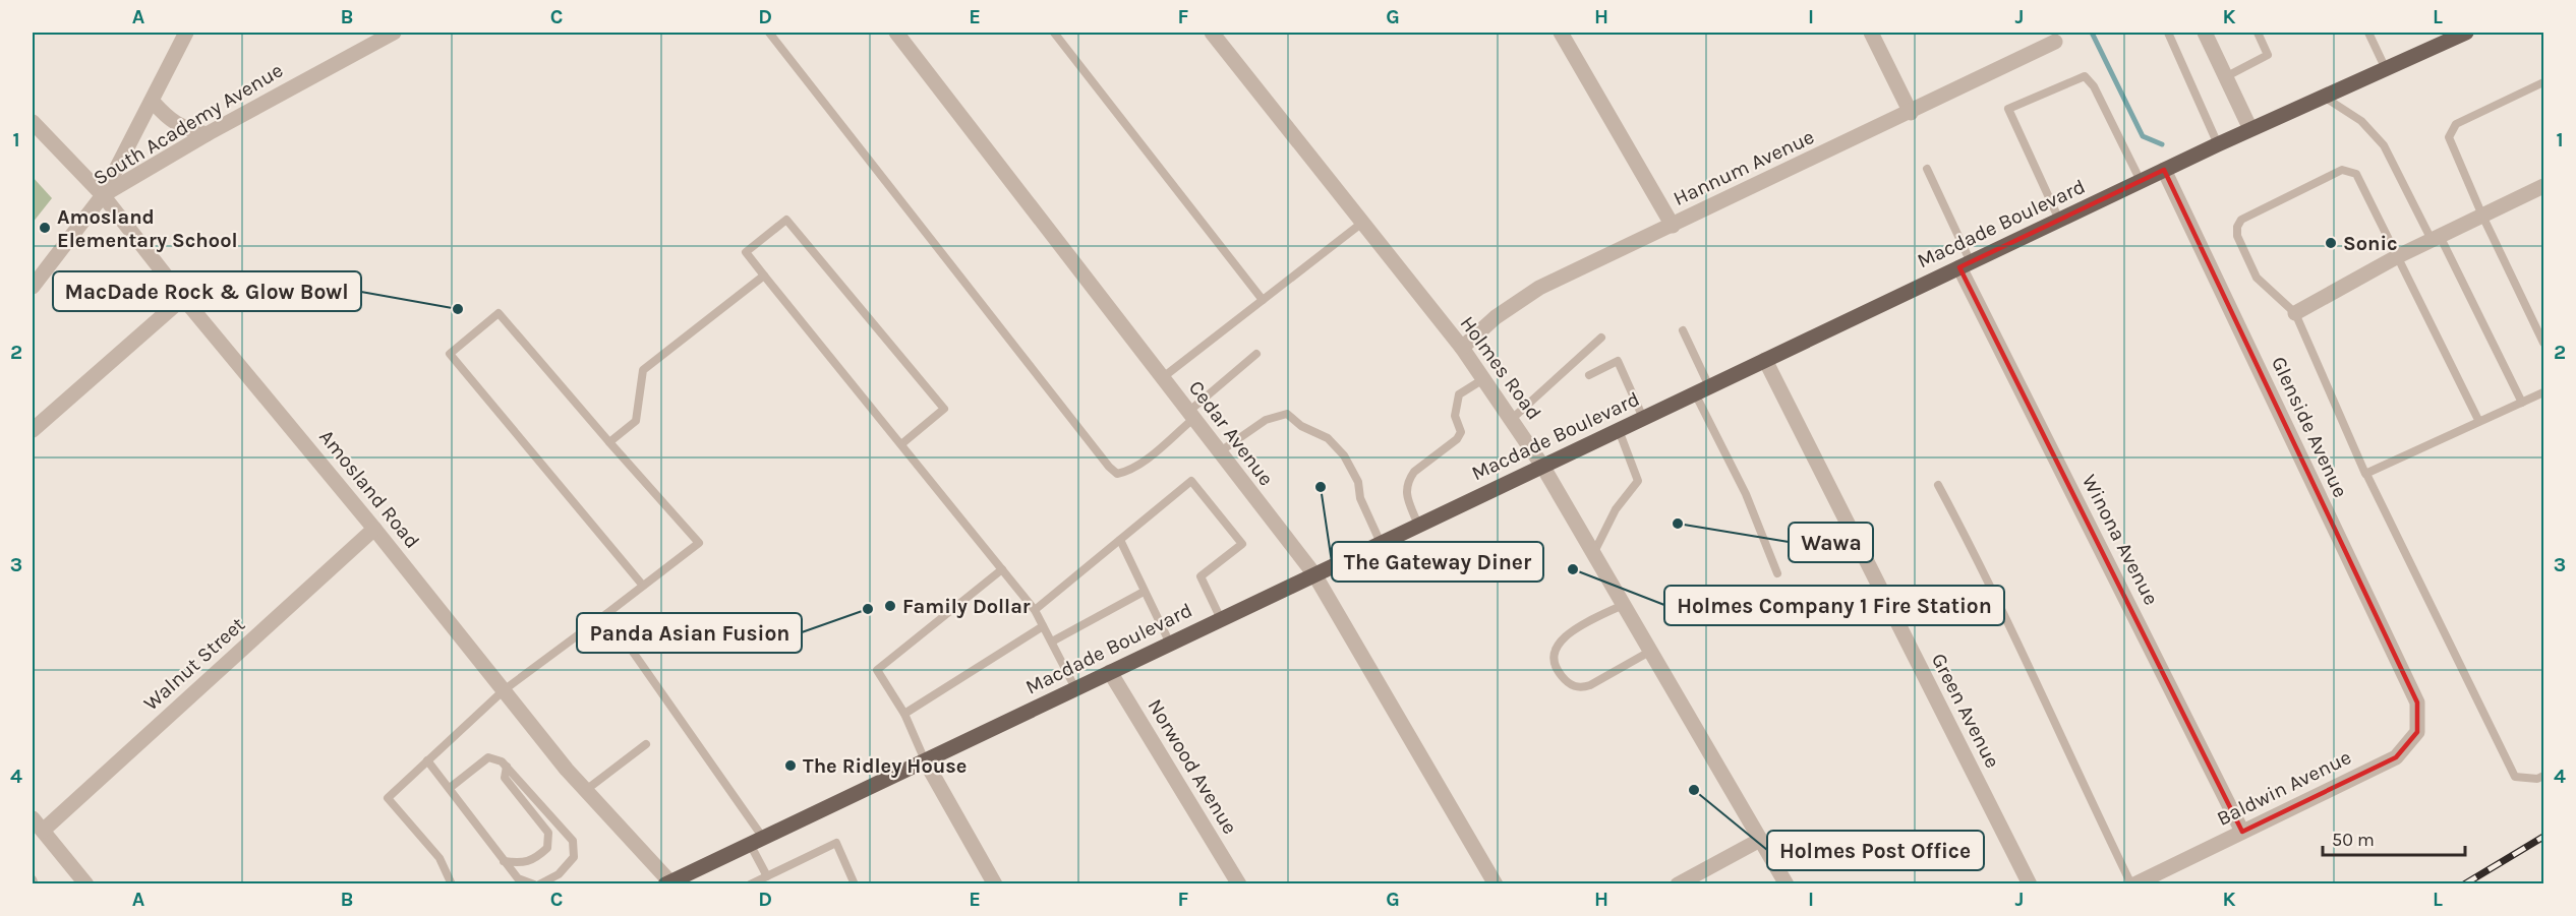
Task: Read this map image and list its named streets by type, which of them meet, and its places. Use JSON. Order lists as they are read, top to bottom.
{
  "streets": {
    "main road": ["Macdade Boulevard"],
    "street": [
      "South Academy Avenue",
      "Hannum Avenue",
      "Holmes Road",
      "Glenside Avenue",
      "Cedar Avenue",
      "Amosland Road",
      "Winona Avenue",
      "Walnut Street",
      "Green Avenue",
      "Norwood Avenue",
      "Baldwin Avenue"
    ]
  },
  "crossings": [
    ["South Academy Avenue", "Amosland Road"],
    ["Hannum Avenue", "Holmes Road"],
    ["Macdade Boulevard", "Holmes Road"],
    ["Macdade Boulevard", "Glenside Avenue"],
    ["Macdade Boulevard", "Cedar Avenue"],
    ["Macdade Boulevard", "Amosland Road"],
    ["Macdade Boulevard", "Winona Avenue"],
    ["Macdade Boulevard", "Green Avenue"],
    ["Macdade Boulevard", "Norwood Avenue"],
    ["Glenside Avenue", "Baldwin Avenue"],
    ["Amosland Road", "Walnut Street"],
    ["Winona Avenue", "Baldwin Avenue"]
  ],
  "places": [
    "Amosland Elementary School",
    "Sonic",
    "MacDade Rock & Glow Bowl",
    "The Gateway Diner",
    "Wawa",
    "Holmes Company 1 Fire Station",
    "Family Dollar",
    "Panda Asian Fusion",
    "The Ridley House",
    "Holmes Post Office"
  ],
  "scale_bar": "50 m",
  "grid": {
    "columns": [
      "A",
      "B",
      "C",
      "D",
      "E",
      "F",
      "G",
      "H",
      "I",
      "J",
      "K",
      "L"
    ],
    "rows": [
      "1",
      "2",
      "3",
      "4"
    ]
  }
}
